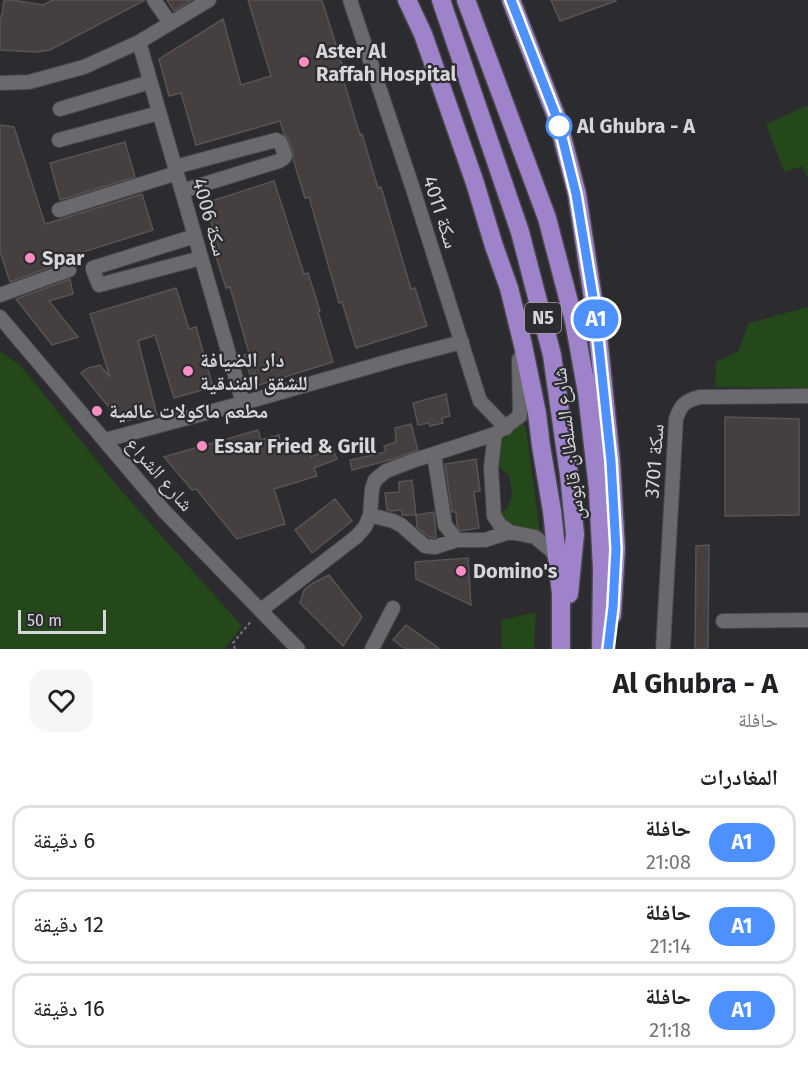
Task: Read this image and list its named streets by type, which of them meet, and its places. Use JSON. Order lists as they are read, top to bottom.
{
  "streets": {
    "highway": ["N5", "شارع السلطان قابوس"],
    "street": [
      "سكة 4011",
      "سكة 4006",
      "سكة 3701",
      "شارع الشراع"
    ]
  },
  "places": [
    "Aster Al Raffah Hospital",
    "Al Ghubra - A",
    "Spar",
    "دار الضيافة للشقق الفندقية",
    "مطعم ماكولات عالمية",
    "Essar Fried & Grill",
    "Domino's"
  ],
  "lines": ["bus line A1"],
  "scale_bar": "50 m",
  "page": {
    "on_map": "A1",
    "scale": "50 m",
    "heading": [
      ["Al Ghubra - A", "حافلة"],
      "المغادرات"
    ],
    "list": [
      {
        "mark": "A1",
        "name": "حافلة",
        "note": "21:08",
        "value": "6 دقيقة"
      },
      {
        "mark": "A1",
        "name": "حافلة",
        "note": "21:14",
        "value": "12 دقيقة"
      },
      {
        "mark": "A1",
        "name": "حافلة",
        "note": "21:18",
        "value": "16 دقيقة"
      }
    ]
  }
}
